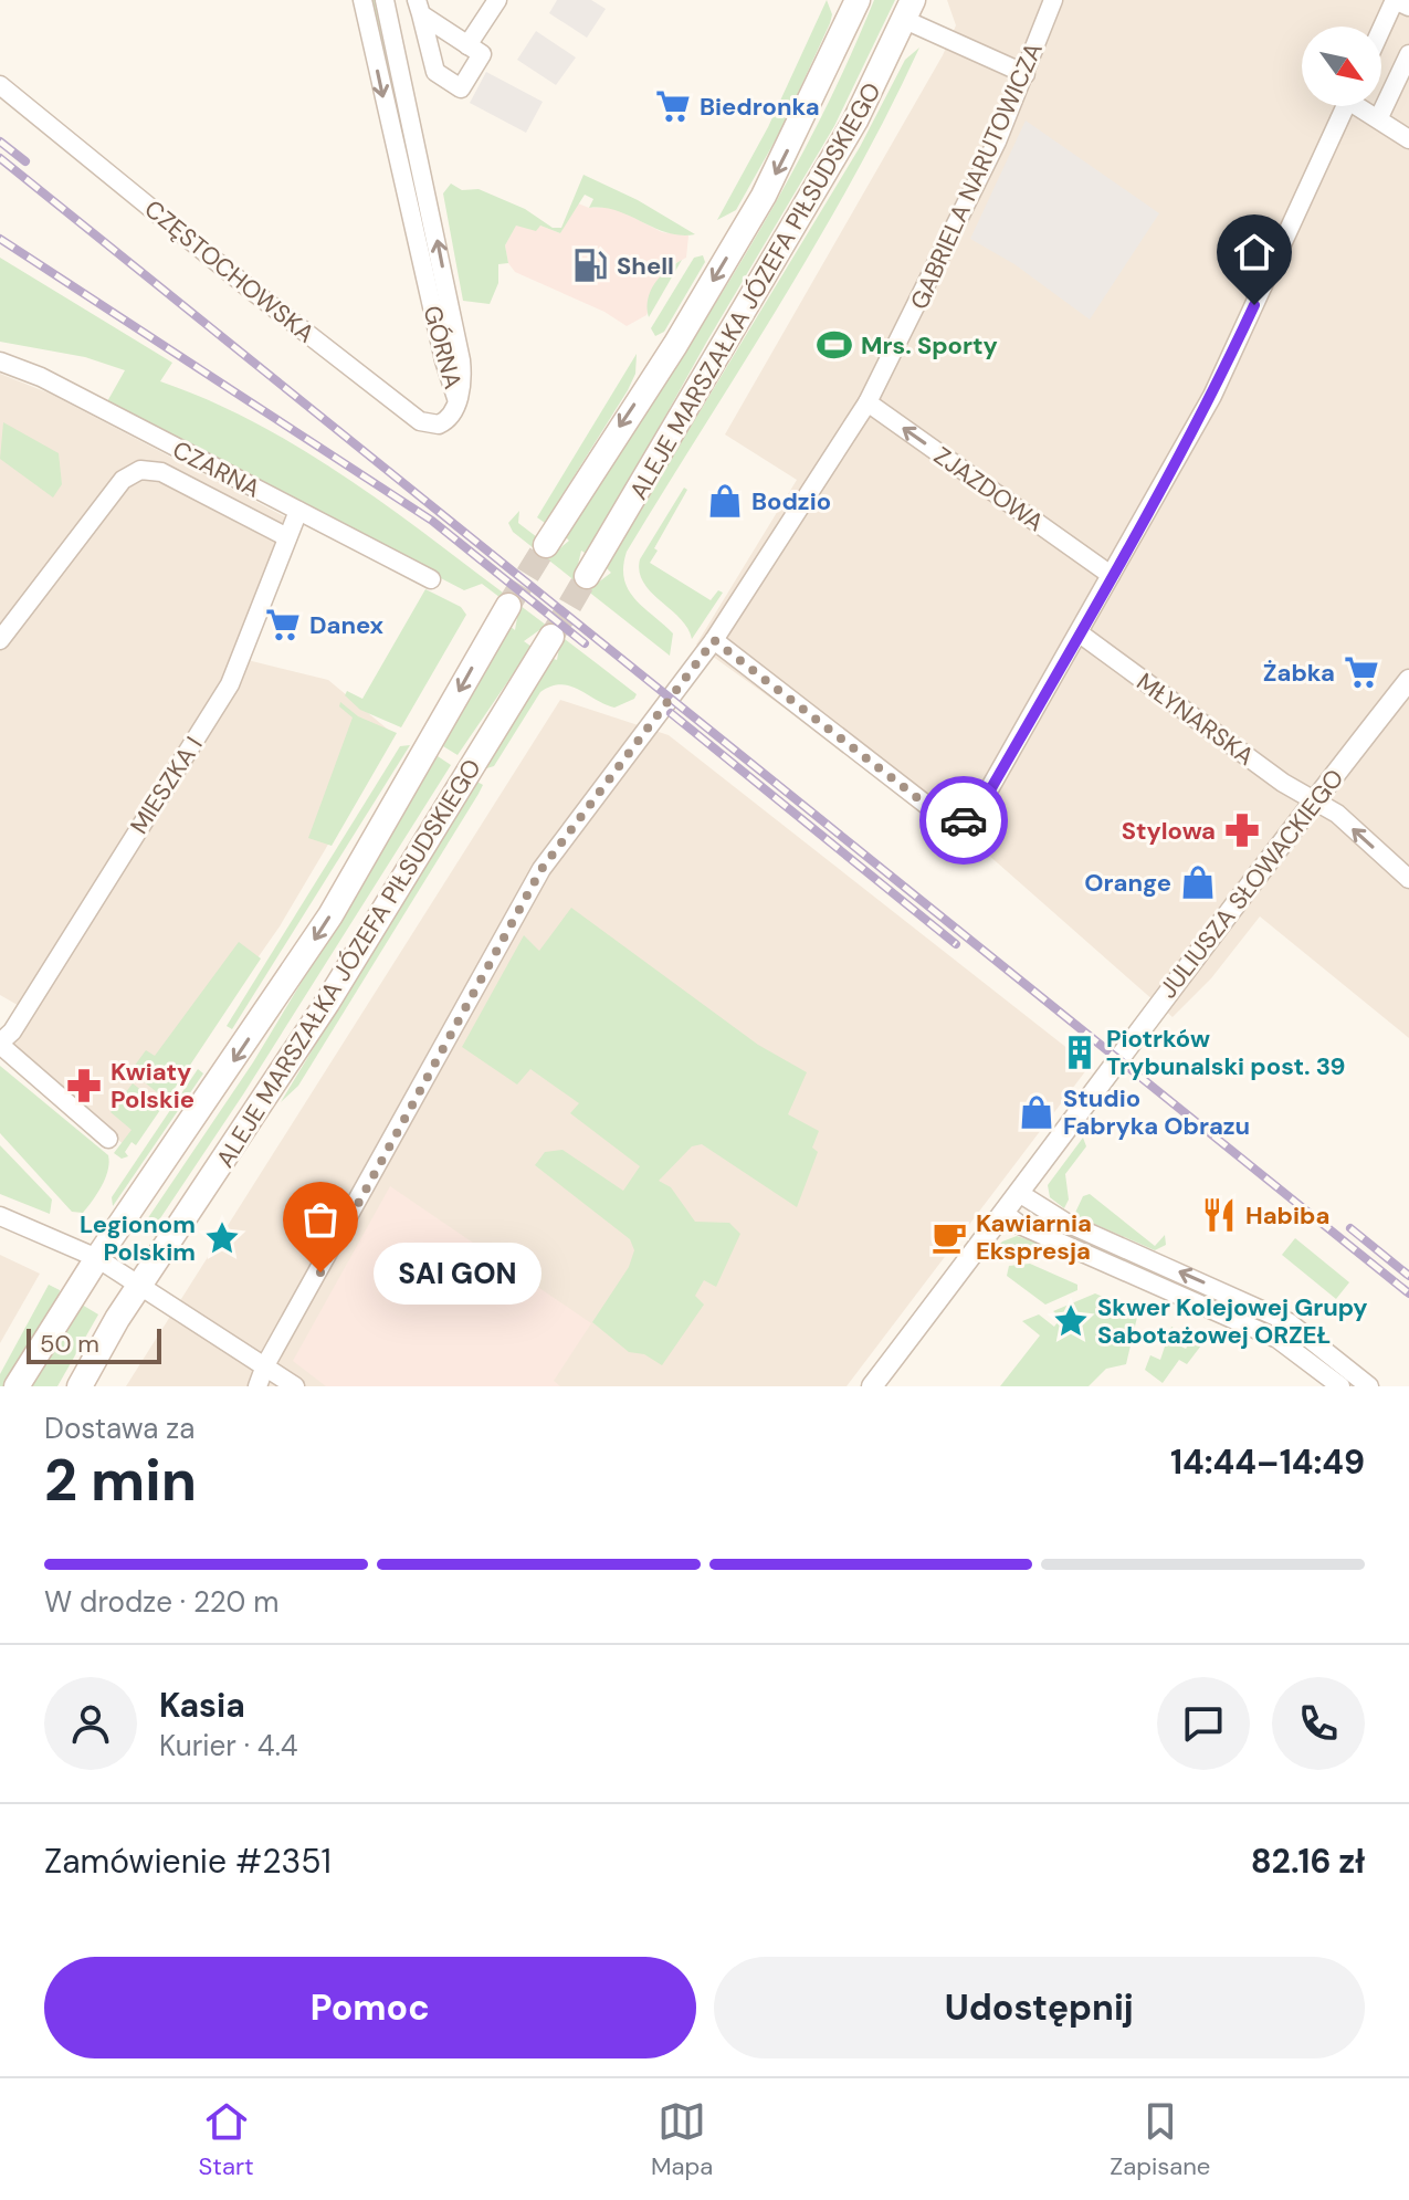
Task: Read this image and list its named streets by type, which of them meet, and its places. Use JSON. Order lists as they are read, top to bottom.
{
  "streets": {
    "main road": ["ALEJE MARSZAŁKA JÓZEFA PIŁSUDSKIEGO"],
    "street": [
      "GABRIELA NARUTOWICZA",
      "CZĘSTOCHOWSKA",
      "GÓRNA",
      "CZARNA",
      "ZJAZDOWA",
      "MŁYNARSKA",
      "MIESZKA I",
      "JULIUSZA SŁOWACKIEGO"
    ]
  },
  "crossings": [
    ["GABRIELA NARUTOWICZA", "ZJAZDOWA"],
    ["CZĘSTOCHOWSKA", "GÓRNA"],
    ["CZARNA", "MIESZKA I"],
    ["MŁYNARSKA", "JULIUSZA SŁOWACKIEGO"]
  ],
  "one_way": ["ZJAZDOWA"],
  "places": {
    "supermarket": ["Biedronka", "Danex", "Żabka"],
    "fuel station": ["Shell"],
    "sports": ["Mrs. Sporty"],
    "shop": ["Bodzio", "Orange", "Studio Fabryka Obrazu"],
    "pharmacy": ["Stylowa", "Kwiaty Polskie"],
    "building": ["Piotrków Trybunalski post. 39"],
    "restaurant": ["Habiba"],
    "cafe": ["Kawiarnia Ekspresja"],
    "place": ["Legionom Polskim", "Skwer Kolejowej Grupy Sabotażowej ORZEŁ"],
    "other": ["SAI GON"]
  },
  "scale_bar": "50 m",
  "north": "bottom right",
  "page": {
    "bubble": "SAI GON",
    "scale": "50 m",
    "heading": ["2 min", "Dostawa za", "14:44–14:49"],
    "panel": [
      "Kasia",
      "Kurier · 4.4",
      "Zamówienie #2351",
      "82.16 zł"
    ],
    "bar": "W drodze · 220 m",
    "buttons": ["Pomoc", "Udostępnij"],
    "tabs": ["Start", "Mapa", "Zapisane"]
  }
}
